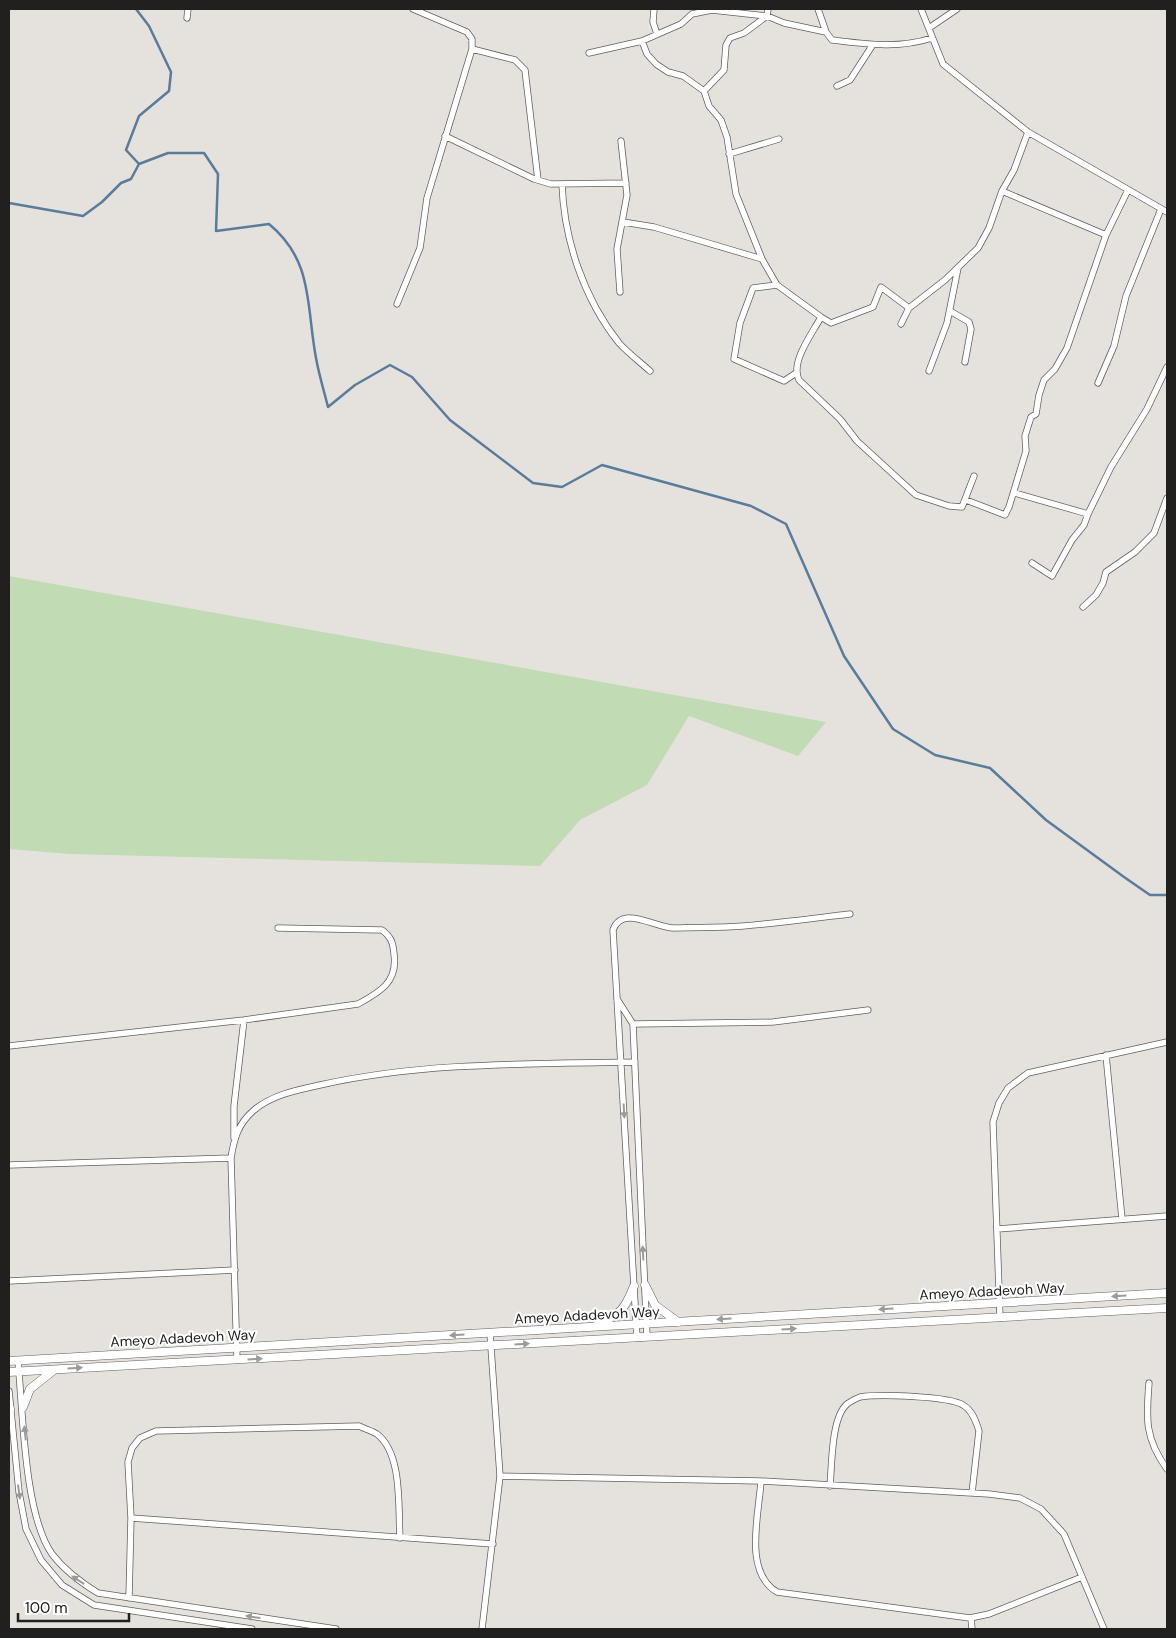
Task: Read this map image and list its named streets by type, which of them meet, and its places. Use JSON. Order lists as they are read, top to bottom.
{
  "streets": {
    "street": ["Ameyo Adadevoh Way"]
  },
  "scale_bar": "100 m"
}
